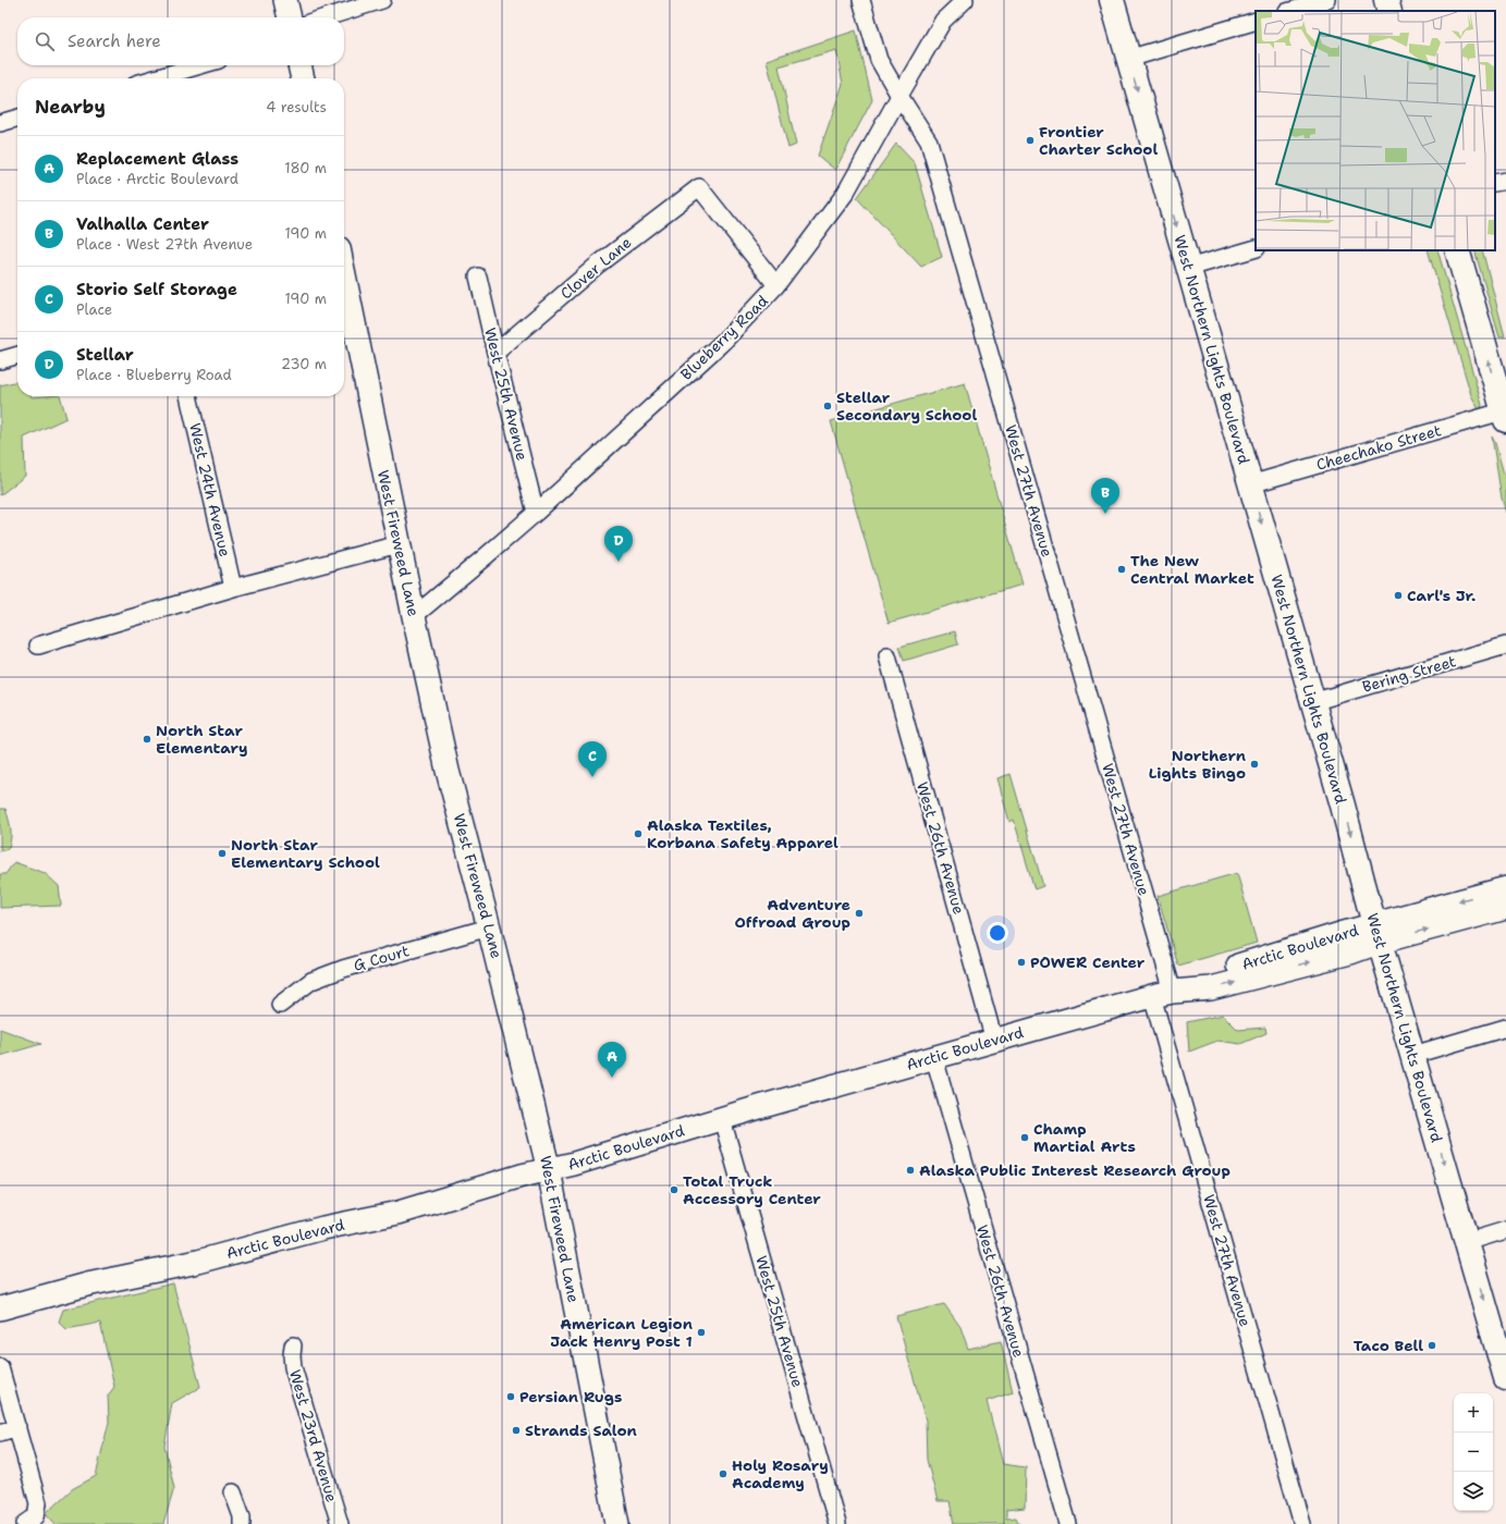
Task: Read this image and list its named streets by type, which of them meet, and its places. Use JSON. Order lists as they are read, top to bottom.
{
  "streets": {
    "main road": ["West Northern Lights Boulevard", "West Fireweed Lane", "Arctic Boulevard"],
    "street": [
      "Clover Lane",
      "Blueberry Road",
      "West 25th Avenue",
      "Cheechako Street",
      "West 24th Avenue",
      "West 27th Avenue",
      "Bering Street",
      "West 26th Avenue",
      "G Court",
      "West 23rd Avenue"
    ]
  },
  "crossings": [
    ["Clover Lane", "Blueberry Road"],
    ["Clover Lane", "West 25th Avenue"],
    ["Blueberry Road", "West 25th Avenue"],
    ["Blueberry Road", "West 27th Avenue"],
    ["Blueberry Road", "West Fireweed Lane"],
    ["West Northern Lights Boulevard", "Cheechako Street"],
    ["West Northern Lights Boulevard", "Bering Street"],
    ["West Northern Lights Boulevard", "Arctic Boulevard"],
    ["West 25th Avenue", "Arctic Boulevard"],
    ["West 27th Avenue", "Arctic Boulevard"],
    ["West Fireweed Lane", "Arctic Boulevard"],
    ["West Fireweed Lane", "G Court"],
    ["West 26th Avenue", "Arctic Boulevard"]
  ],
  "one_way": ["West Northern Lights Boulevard"],
  "places": [
    "Frontier Charter School",
    "Stellar Secondary School",
    "The New Central Market",
    "Carl's Jr.",
    "North Star Elementary",
    "Northern Lights Bingo",
    "Alaska Textiles, Korbana Safety Apparel",
    "North Star Elementary School",
    "Adventure Offroad Group",
    "POWER Center",
    "Champ Martial Arts",
    "Alaska Public Interest Research Group",
    "Total Truck Accessory Center",
    "American Legion Jack Henry Post 1",
    "Taco Bell",
    "Persian Rugs",
    "Strands Salon",
    "Holy Rosary Academy"
  ],
  "page": {
    "search": "Search here",
    "heading": ["Nearby", "4 results"],
    "list": [
      {
        "mark": "A",
        "name": "Replacement Glass",
        "note": "Place · Arctic Boulevard",
        "value": "180 m"
      },
      {
        "mark": "B",
        "name": "Valhalla Center",
        "note": "Place · West 27th Avenue",
        "value": "190 m"
      },
      {
        "mark": "C",
        "name": "Storio Self Storage",
        "note": "Place",
        "value": "190 m"
      },
      {
        "mark": "D",
        "name": "Stellar",
        "note": "Place · Blueberry Road",
        "value": "230 m"
      }
    ],
    "pins": [
      "B",
      "D",
      "C",
      "A"
    ],
    "map_buttons": ["+", "−"]
  }
}
